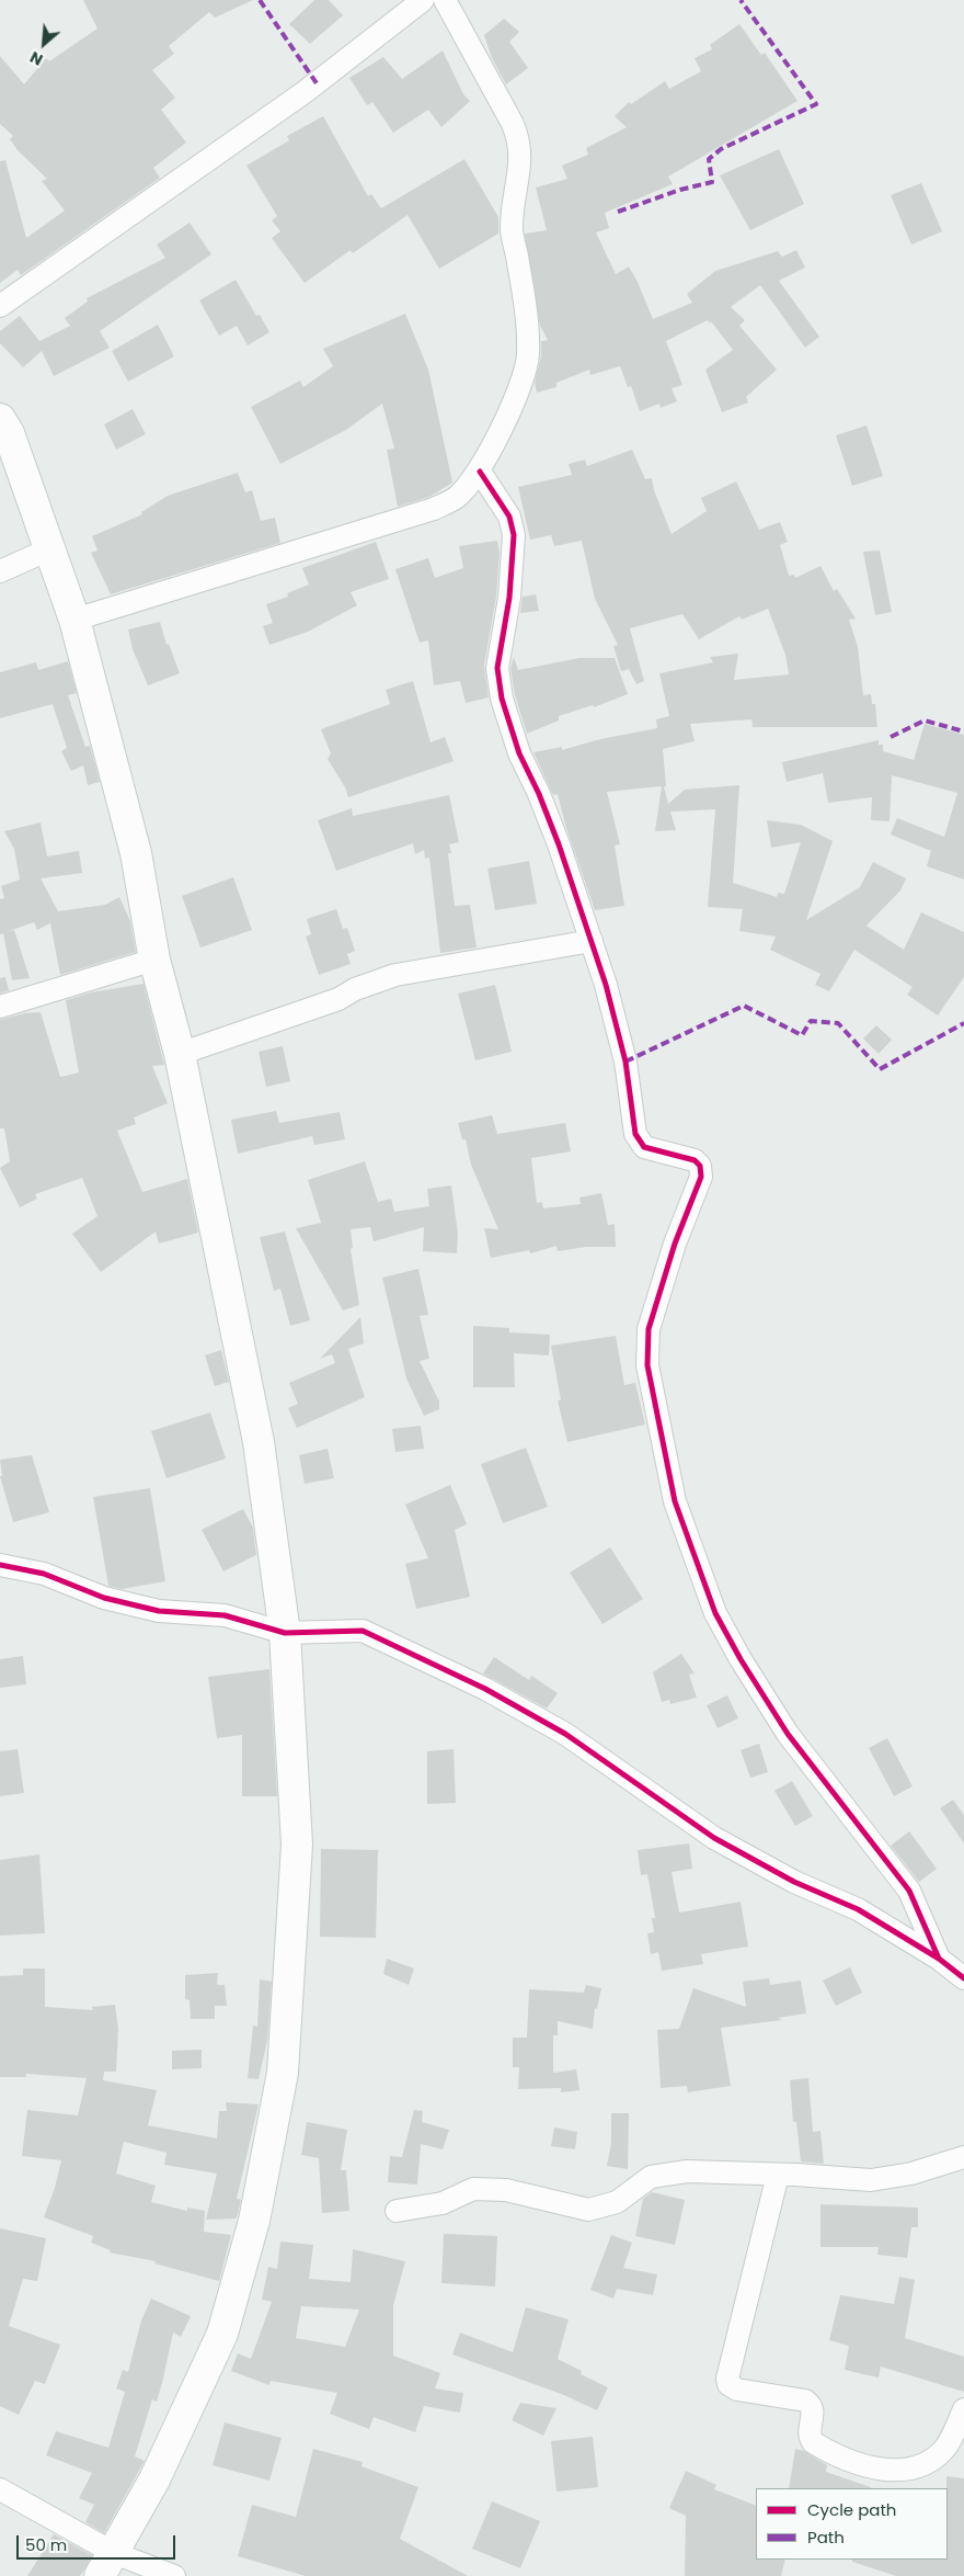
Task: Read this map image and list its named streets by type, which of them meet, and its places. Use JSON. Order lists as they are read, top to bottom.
{
  "legend": ["Cycle path", "Path"],
  "scale_bar": "50 m",
  "north": "bottom left"
}
